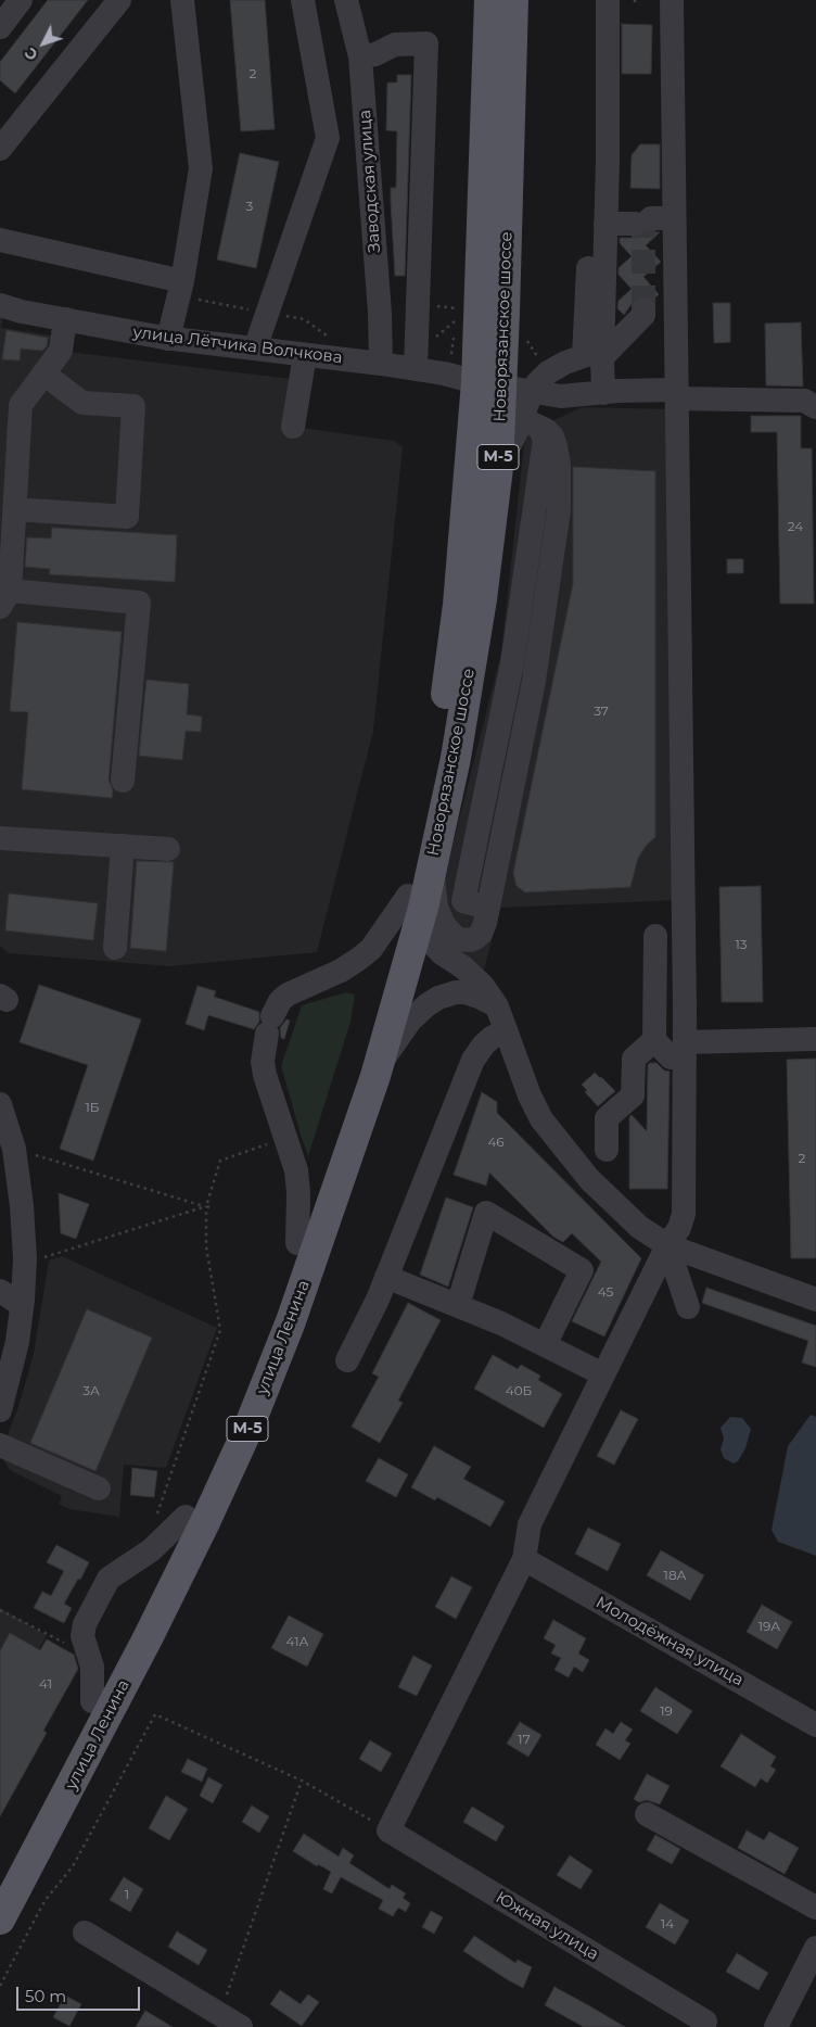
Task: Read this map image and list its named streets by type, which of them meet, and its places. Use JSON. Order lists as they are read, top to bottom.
{
  "streets": {
    "main road": ["Новорязанское шоссе", "М-5", "улица Ленина"],
    "street": [
      "Заводская улица",
      "улица Лётчика Волчкова",
      "Молодёжная улица",
      "Южная улица"
    ]
  },
  "crossings": [
    ["Заводская улица", "улица Лётчика Волчкова"],
    ["Новорязанское шоссе", "улица Лётчика Волчкова"],
    ["Новорязанское шоссе", "улица Ленина"]
  ],
  "house_numbers": [
    "2",
    "3",
    "24",
    "37",
    "13",
    "1Б",
    "46",
    "2",
    "45",
    "3А",
    "40Б",
    "18А",
    "19А",
    "41А",
    "41",
    "19",
    "17",
    "1",
    "14"
  ],
  "scale_bar": "50 m",
  "north": "bottom left"
}
